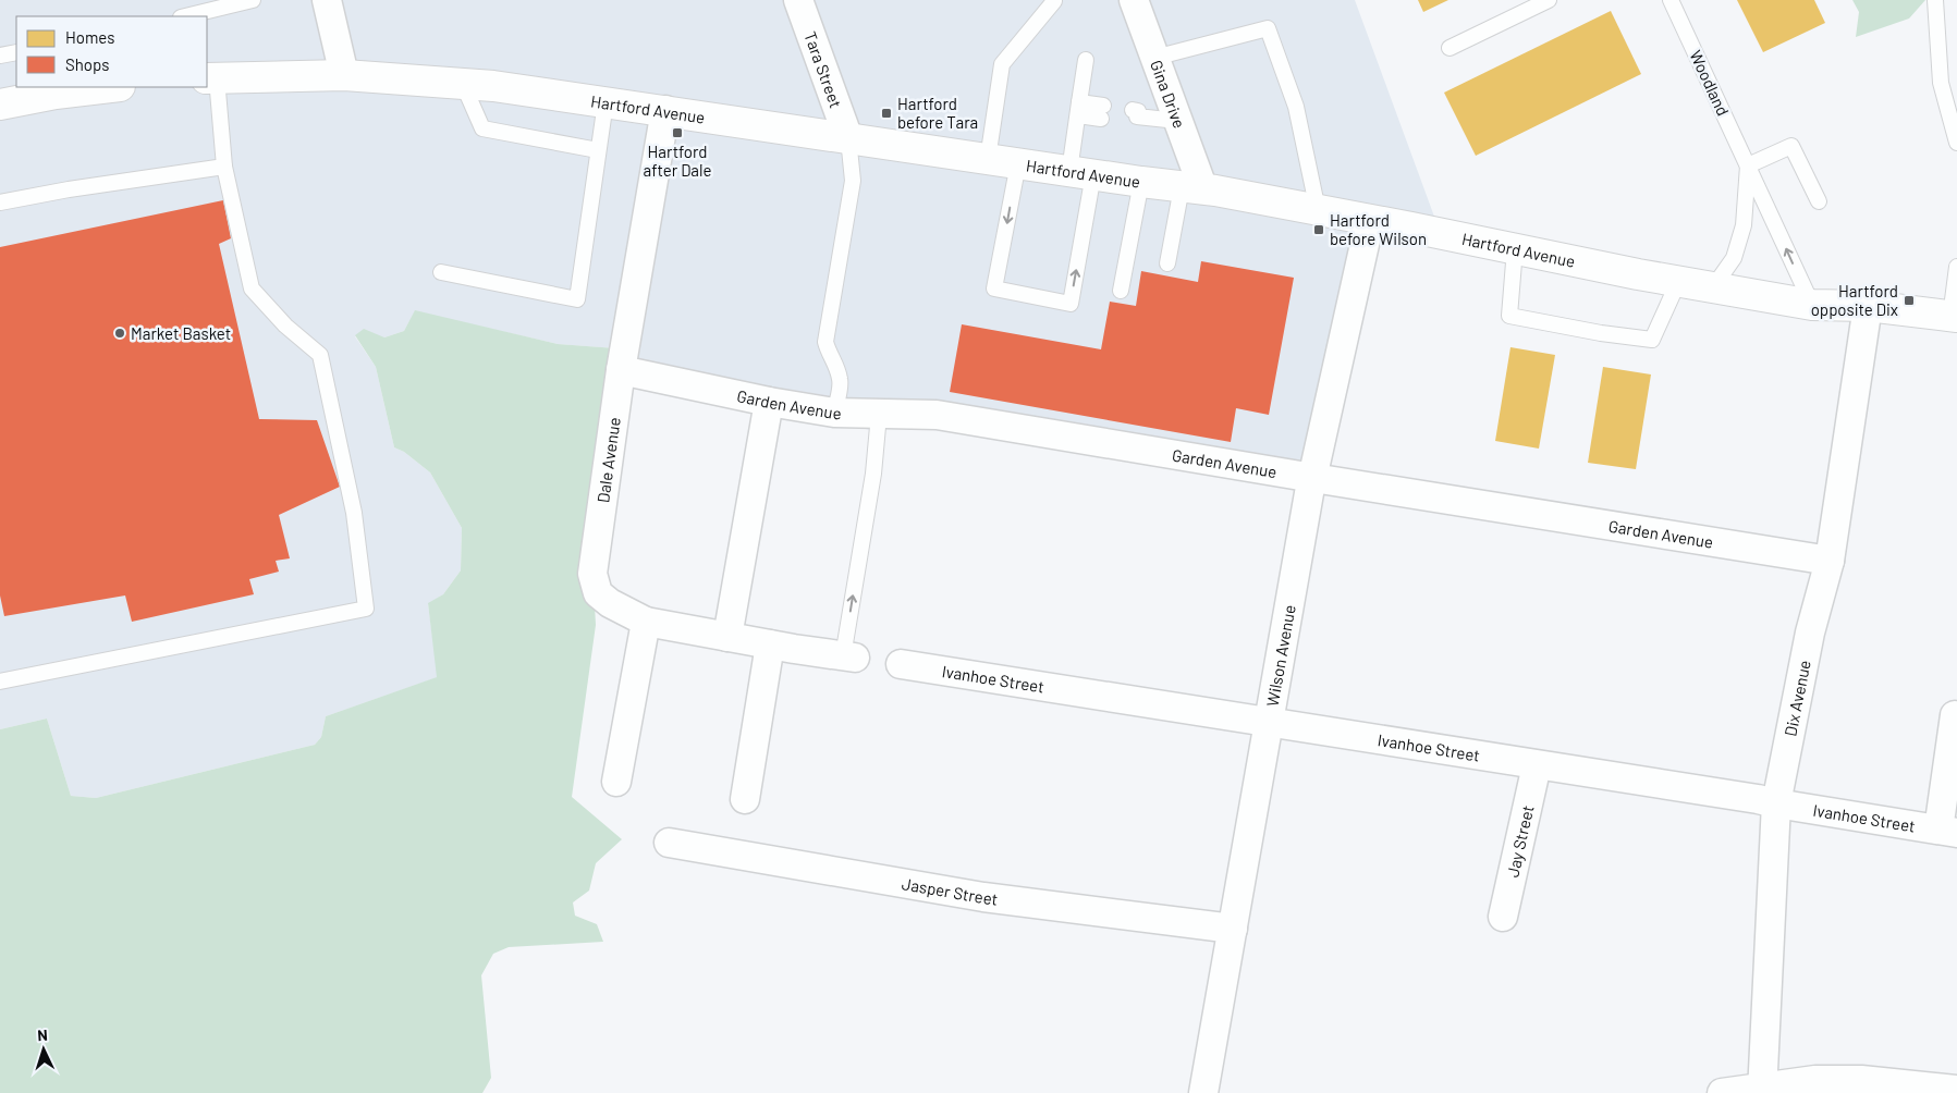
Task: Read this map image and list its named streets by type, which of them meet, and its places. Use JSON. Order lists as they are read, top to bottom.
{
  "streets": {
    "main road": ["Hartford Avenue"],
    "street": [
      "Tara Street",
      "Gina Drive",
      "Garden Avenue",
      "Dale Avenue",
      "Wilson Avenue",
      "Ivanhoe Street",
      "Dix Avenue",
      "Jay Street",
      "Jasper Street"
    ],
    "lane": ["Woodland"]
  },
  "crossings": [
    ["Tara Street", "Hartford Avenue"],
    ["Woodland", "Hartford Avenue"],
    ["Gina Drive", "Hartford Avenue"],
    ["Hartford Avenue", "Dale Avenue"],
    ["Hartford Avenue", "Wilson Avenue"],
    ["Hartford Avenue", "Dix Avenue"],
    ["Garden Avenue", "Dale Avenue"],
    ["Garden Avenue", "Wilson Avenue"],
    ["Garden Avenue", "Dix Avenue"],
    ["Wilson Avenue", "Ivanhoe Street"],
    ["Wilson Avenue", "Jasper Street"],
    ["Ivanhoe Street", "Dix Avenue"],
    ["Ivanhoe Street", "Jay Street"]
  ],
  "places": {
    "transit": [
      "Hartford before Tara",
      "Hartford after Dale",
      "Hartford before Wilson",
      "Hartford opposite Dix"
    ],
    "other": ["Market Basket"]
  },
  "legend": ["Homes", "Shops"],
  "north": "top"
}
